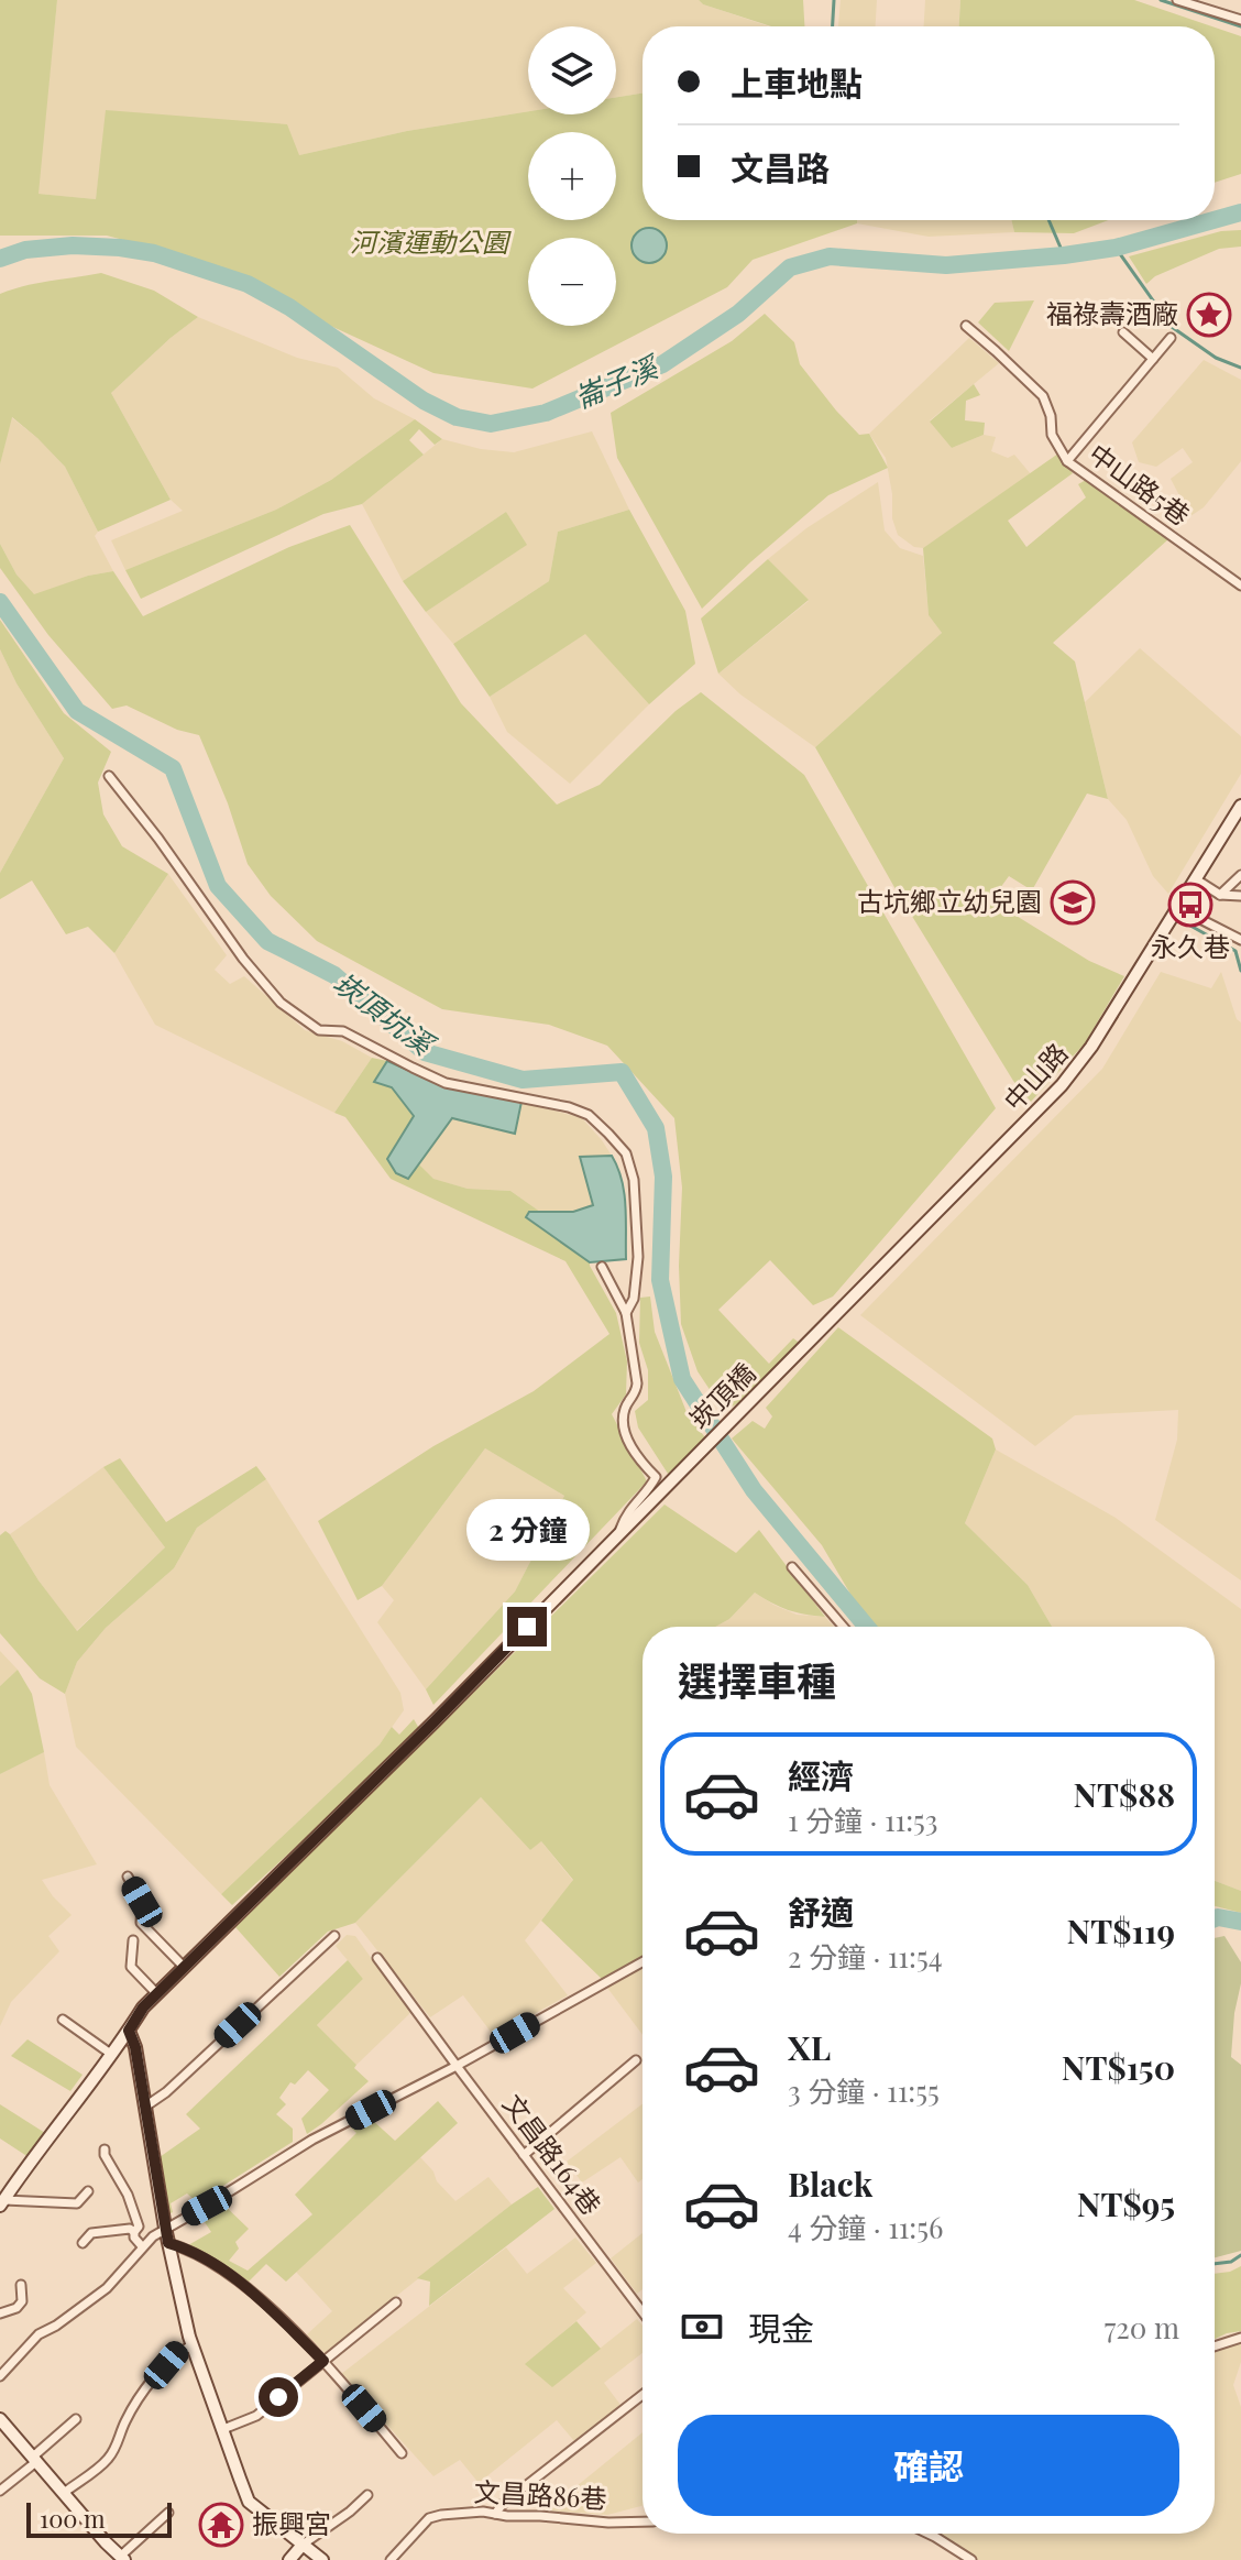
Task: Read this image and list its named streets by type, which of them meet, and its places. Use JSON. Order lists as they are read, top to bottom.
{
  "streets": {
    "main road": ["中山路", "崁頂橋"],
    "street": ["中山路5巷", "文昌路164巷", "文昌路86巷"]
  },
  "crossings": [
    ["中山路", "崁頂橋"]
  ],
  "water": ["崙子溪", "崁頂坑溪"],
  "parks": ["河濱運動公園"],
  "places": {
    "place": ["福祿壽酒廠"],
    "school or university": ["古坑鄉立幼兒園"],
    "bus stop": ["永久巷"],
    "temple": ["振興宮"]
  },
  "scale_bar": "100 m",
  "page": {
    "map_buttons": ["+", "−"],
    "banner": ["上車地點", "文昌路"],
    "bubble": "2 分鐘",
    "heading": "選擇車種",
    "list": [
      {
        "name": "經濟",
        "note": "1 分鐘 · 11:53",
        "value": "NT$88"
      },
      {
        "name": "舒適",
        "note": "2 分鐘 · 11:54",
        "value": "NT$119"
      },
      {
        "name": "XL",
        "note": "3 分鐘 · 11:55",
        "value": "NT$150"
      },
      {
        "name": "Black",
        "note": "4 分鐘 · 11:56",
        "value": "NT$95"
      }
    ],
    "pay": ["現金", "720 m"],
    "buttons": "確認",
    "scale": "100 m"
  }
}
